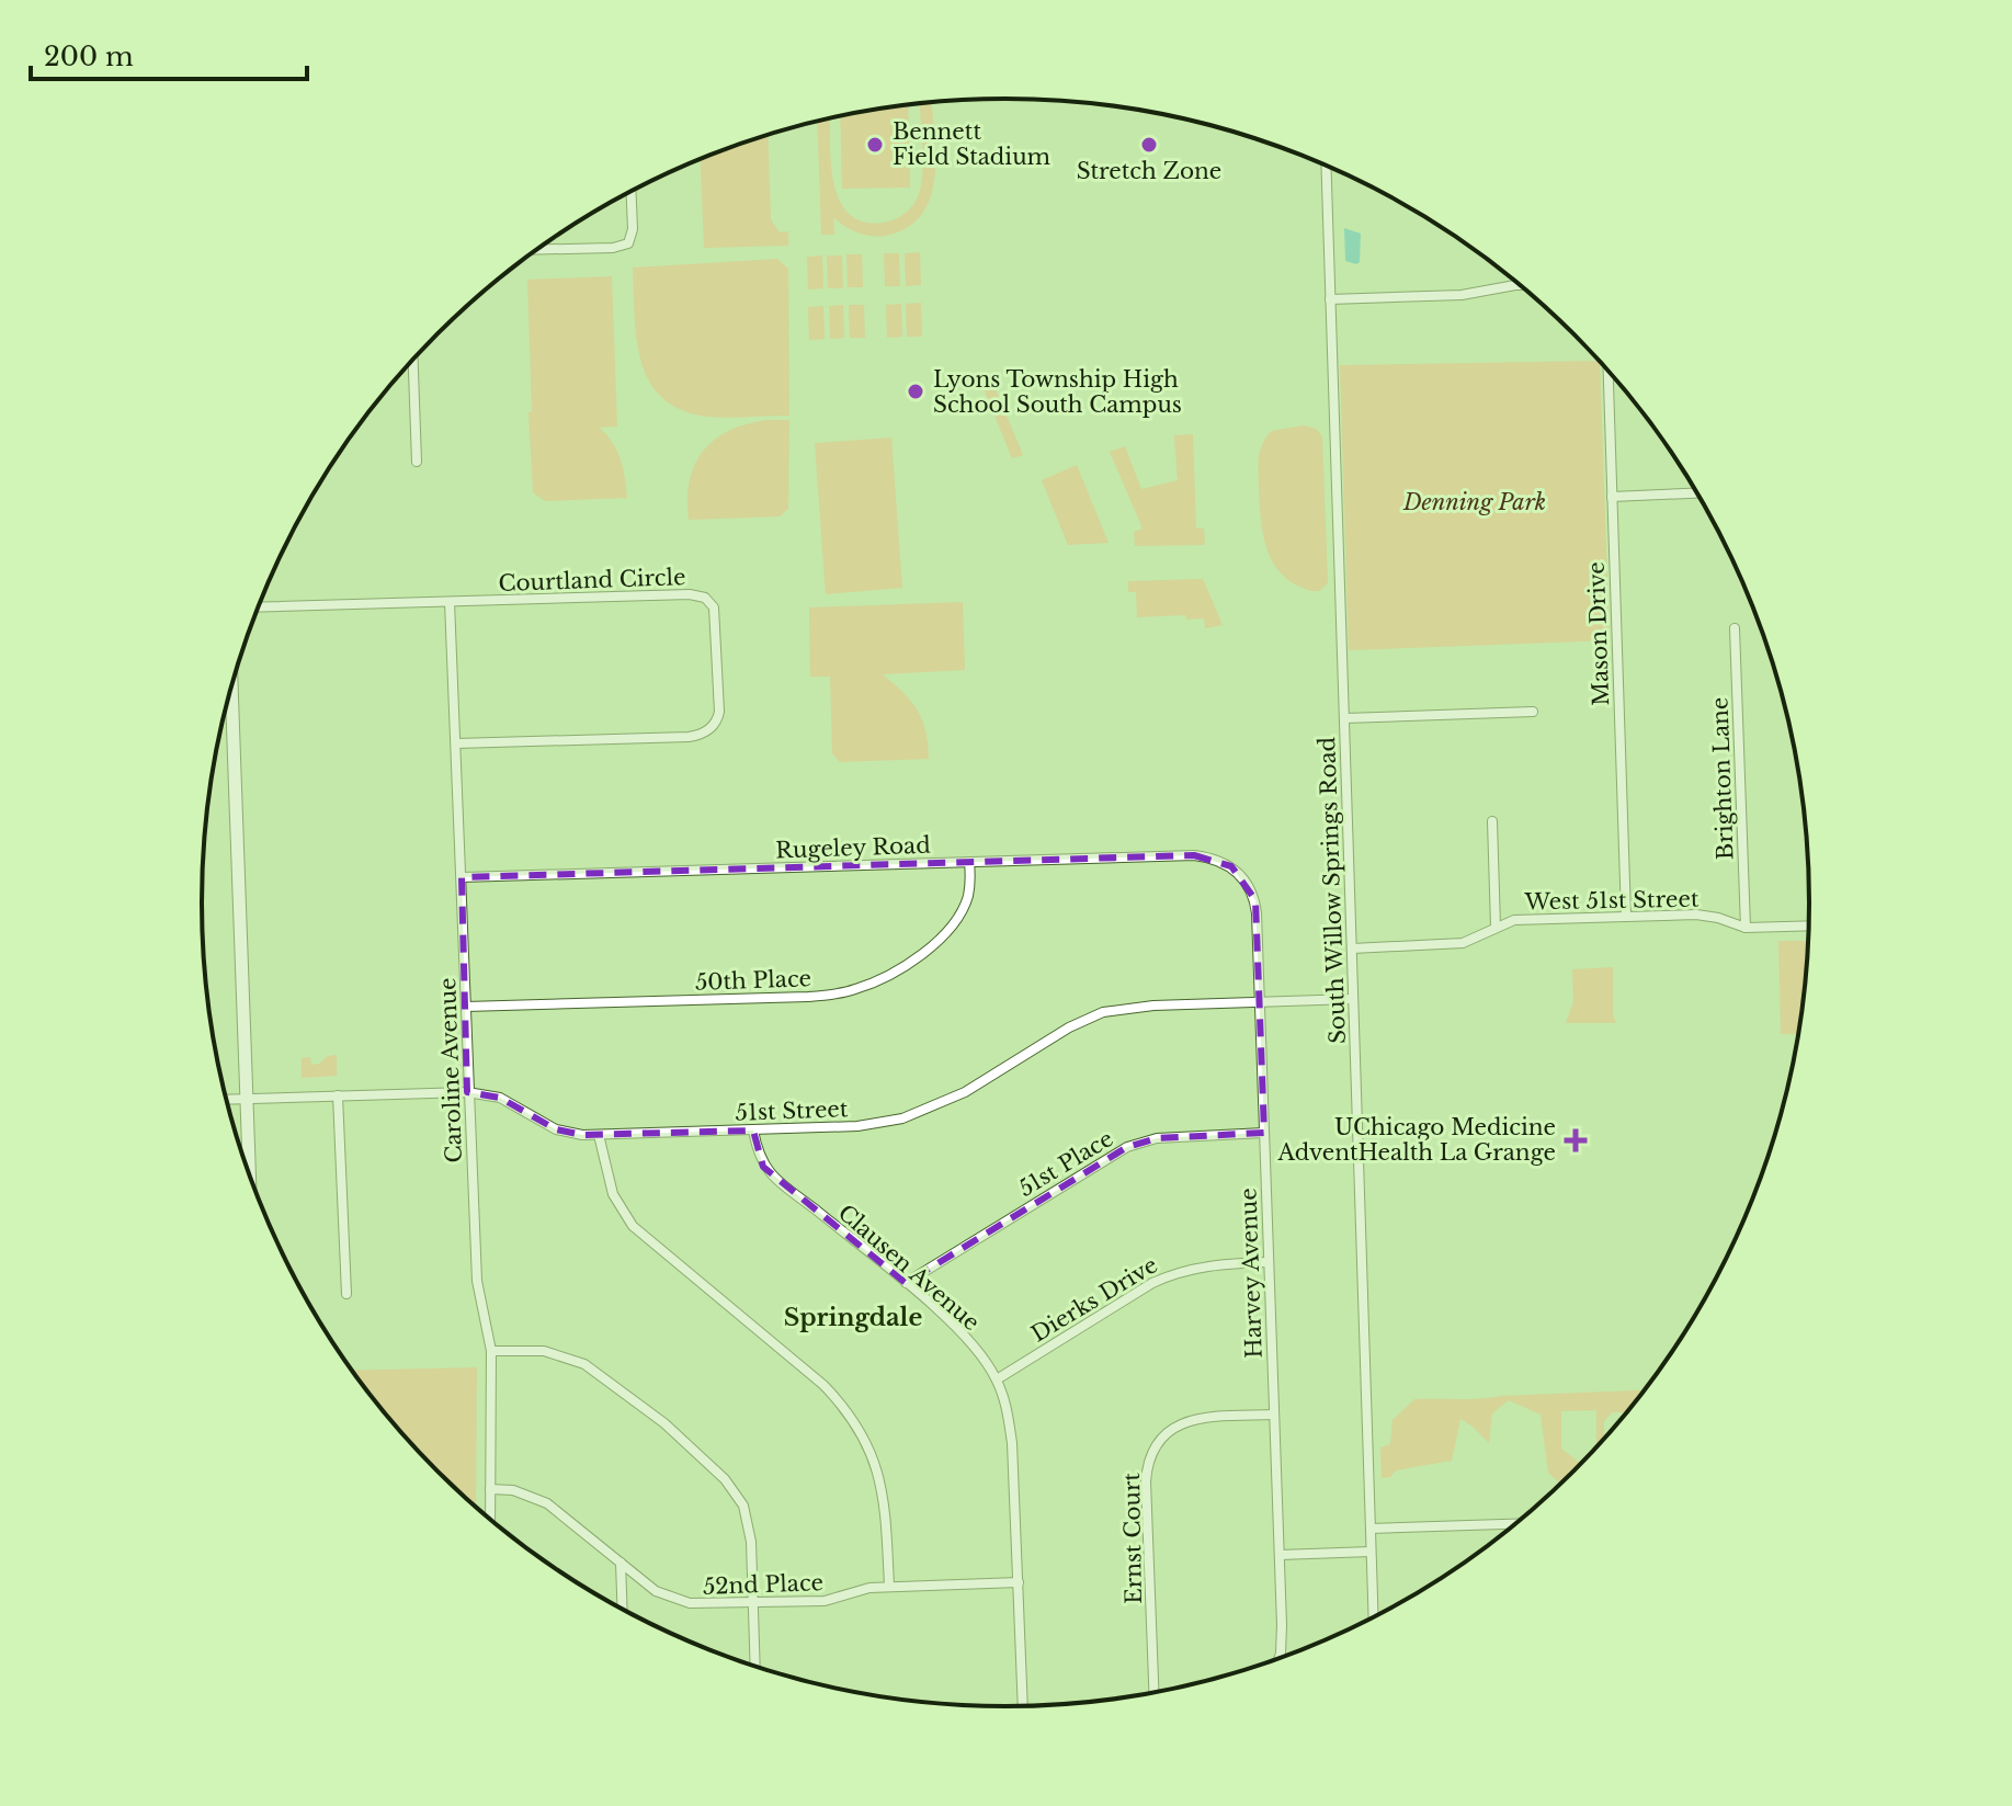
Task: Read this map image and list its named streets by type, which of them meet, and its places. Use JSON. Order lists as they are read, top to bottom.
{
  "streets": {
    "street": [
      "Courtland Circle",
      "Mason Drive",
      "Brighton Lane",
      "Rugeley Road",
      "South Willow Springs Road",
      "West 51st Street",
      "50th Place",
      "Caroline Avenue",
      "51st Street",
      "51st Place",
      "Clausen Avenue",
      "Harvey Avenue",
      "Dierks Drive",
      "Ernst Court",
      "52nd Place"
    ]
  },
  "crossings": [
    ["Courtland Circle", "Caroline Avenue"],
    ["Mason Drive", "West 51st Street"],
    ["Brighton Lane", "West 51st Street"],
    ["Rugeley Road", "50th Place"],
    ["Rugeley Road", "Caroline Avenue"],
    ["Rugeley Road", "Harvey Avenue"],
    ["South Willow Springs Road", "West 51st Street"],
    ["South Willow Springs Road", "51st Street"],
    ["50th Place", "Caroline Avenue"],
    ["Caroline Avenue", "51st Street"],
    ["Caroline Avenue", "52nd Place"],
    ["51st Street", "Clausen Avenue"],
    ["51st Street", "Harvey Avenue"],
    ["51st Place", "Clausen Avenue"],
    ["51st Place", "Harvey Avenue"],
    ["Clausen Avenue", "Dierks Drive"],
    ["Clausen Avenue", "52nd Place"],
    ["Harvey Avenue", "Dierks Drive"],
    ["Harvey Avenue", "Ernst Court"]
  ],
  "districts": ["Springdale"],
  "parks": ["Denning Park"],
  "places": {
    "other": ["Bennett Field Stadium", "Stretch Zone", "Lyons Township High School South Campus"],
    "health": ["UChicago Medicine AdventHealth La Grange"]
  },
  "scale_bar": "200 m"
}
